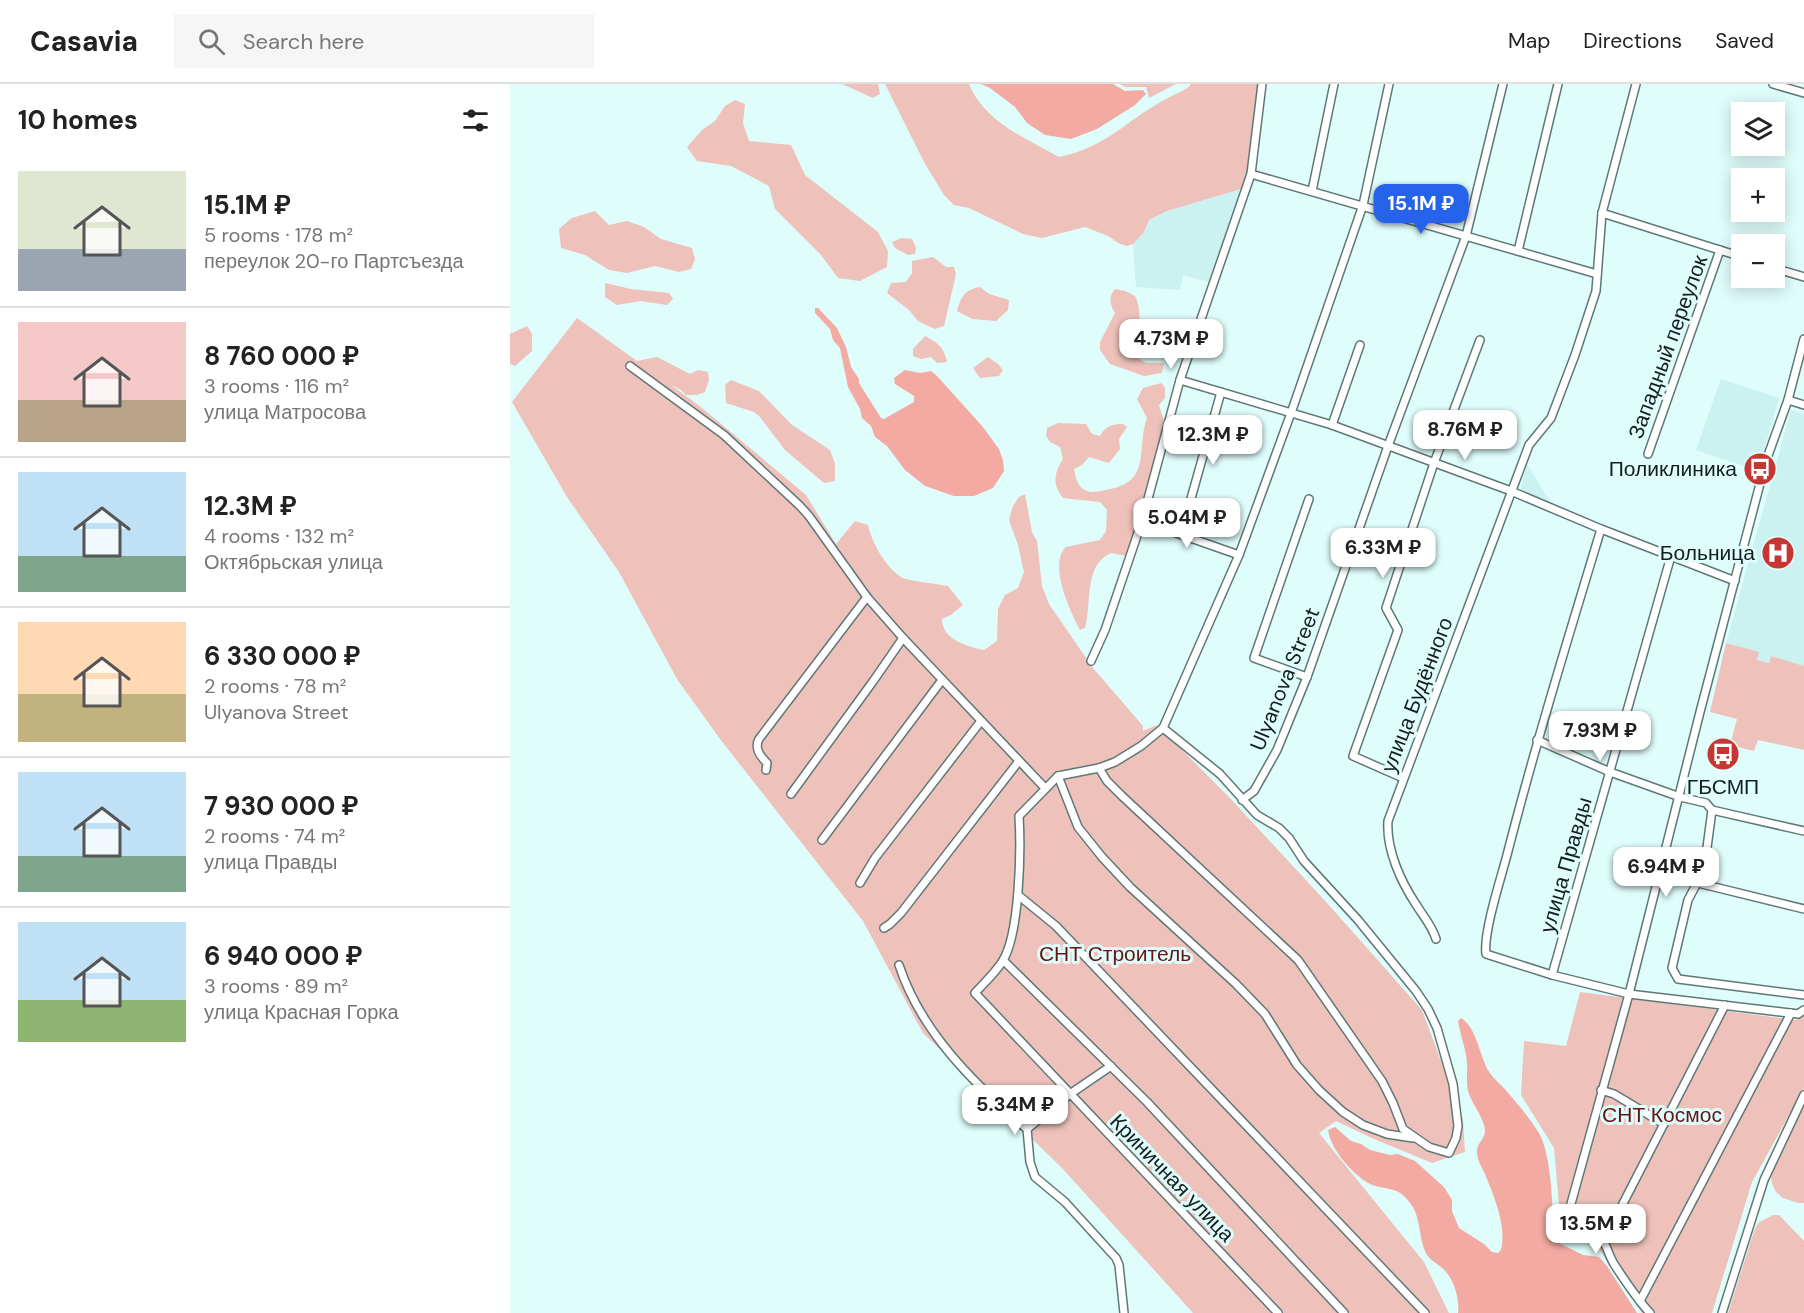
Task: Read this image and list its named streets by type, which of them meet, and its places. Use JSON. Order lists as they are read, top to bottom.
{
  "streets": {
    "street": [
      "Западный переулок",
      "Ulyanova Street",
      "улица Будённого",
      "улица Правды",
      "Криничная улица"
    ]
  },
  "parks": ["СНТ Строитель", "СНТ Космос"],
  "places": {
    "bus stop": ["Поликлиника", "ГБСМП"],
    "hospital": ["Больница"]
  },
  "page": {
    "header": "Casavia",
    "search": "Search here",
    "nav": ["Map", "Directions", "Saved"],
    "heading": "10 homes",
    "map_buttons": ["+", "−"],
    "list": [
      {
        "name": "15.1M ₽",
        "note": "5 rooms · 178 m² · переулок 20-го Партсъезда"
      },
      {
        "name": "8 760 000 ₽",
        "note": "3 rooms · 116 m² · улица Матросова"
      },
      {
        "name": "12.3M ₽",
        "note": "4 rooms · 132 m² · Октябрьская улица"
      },
      {
        "name": "6 330 000 ₽",
        "note": "2 rooms · 78 m² · Ulyanova Street"
      },
      {
        "name": "7 930 000 ₽",
        "note": "2 rooms · 74 m² · улица Правды"
      },
      {
        "name": "6 940 000 ₽",
        "note": "3 rooms · 89 m² · улица Красная Горка"
      }
    ],
    "price": [
      "15.1M ₽",
      "4.73M ₽",
      "8.76M ₽",
      "12.3M ₽",
      "5.04M ₽",
      "6.33M ₽",
      "7.93M ₽",
      "6.94M ₽",
      "5.34M ₽",
      "13.5M ₽"
    ]
  }
}
